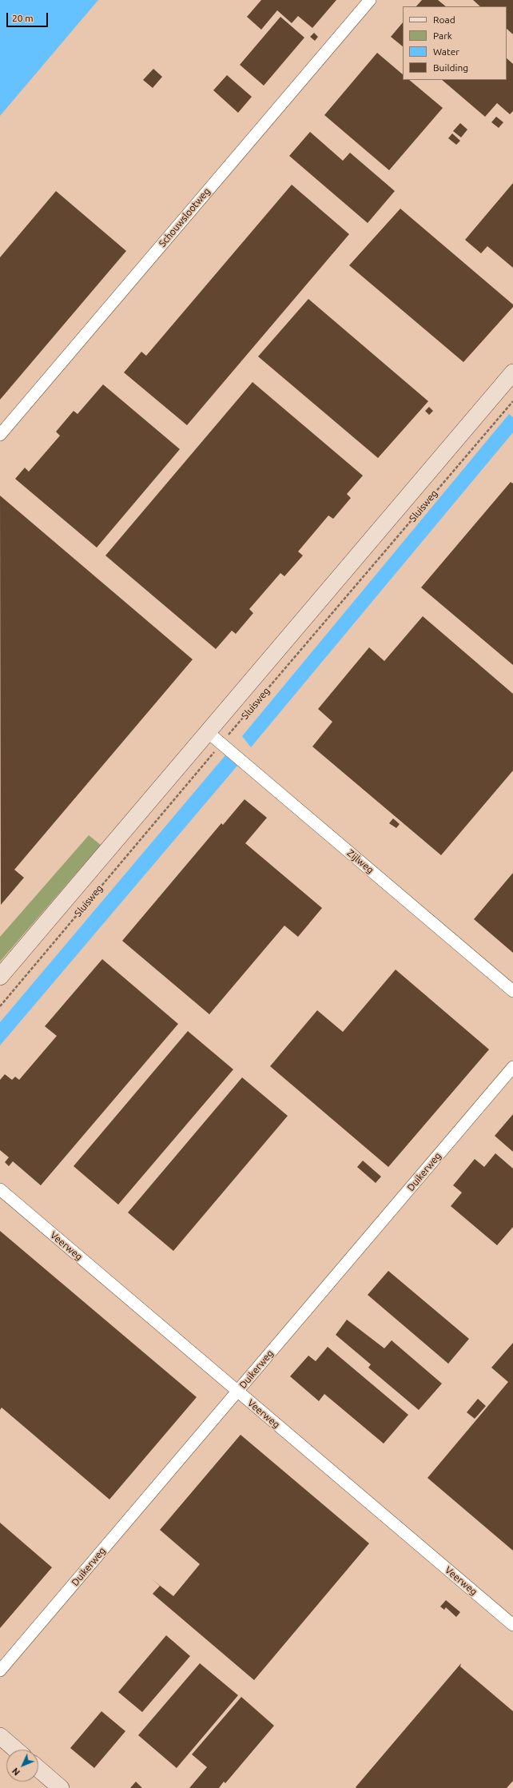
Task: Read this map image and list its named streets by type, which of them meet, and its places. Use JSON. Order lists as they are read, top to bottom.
{
  "streets": {
    "street": [
      "Schouwslootweg",
      "Sluisweg",
      "Zijlweg",
      "Duikerweg",
      "Veerweg"
    ]
  },
  "crossings": [
    ["Sluisweg", "Zijlweg"],
    ["Duikerweg", "Veerweg"]
  ],
  "legend": [
    "Road",
    "Park",
    "Water",
    "Building"
  ],
  "scale_bar": "20 m",
  "north": "bottom left"
}
